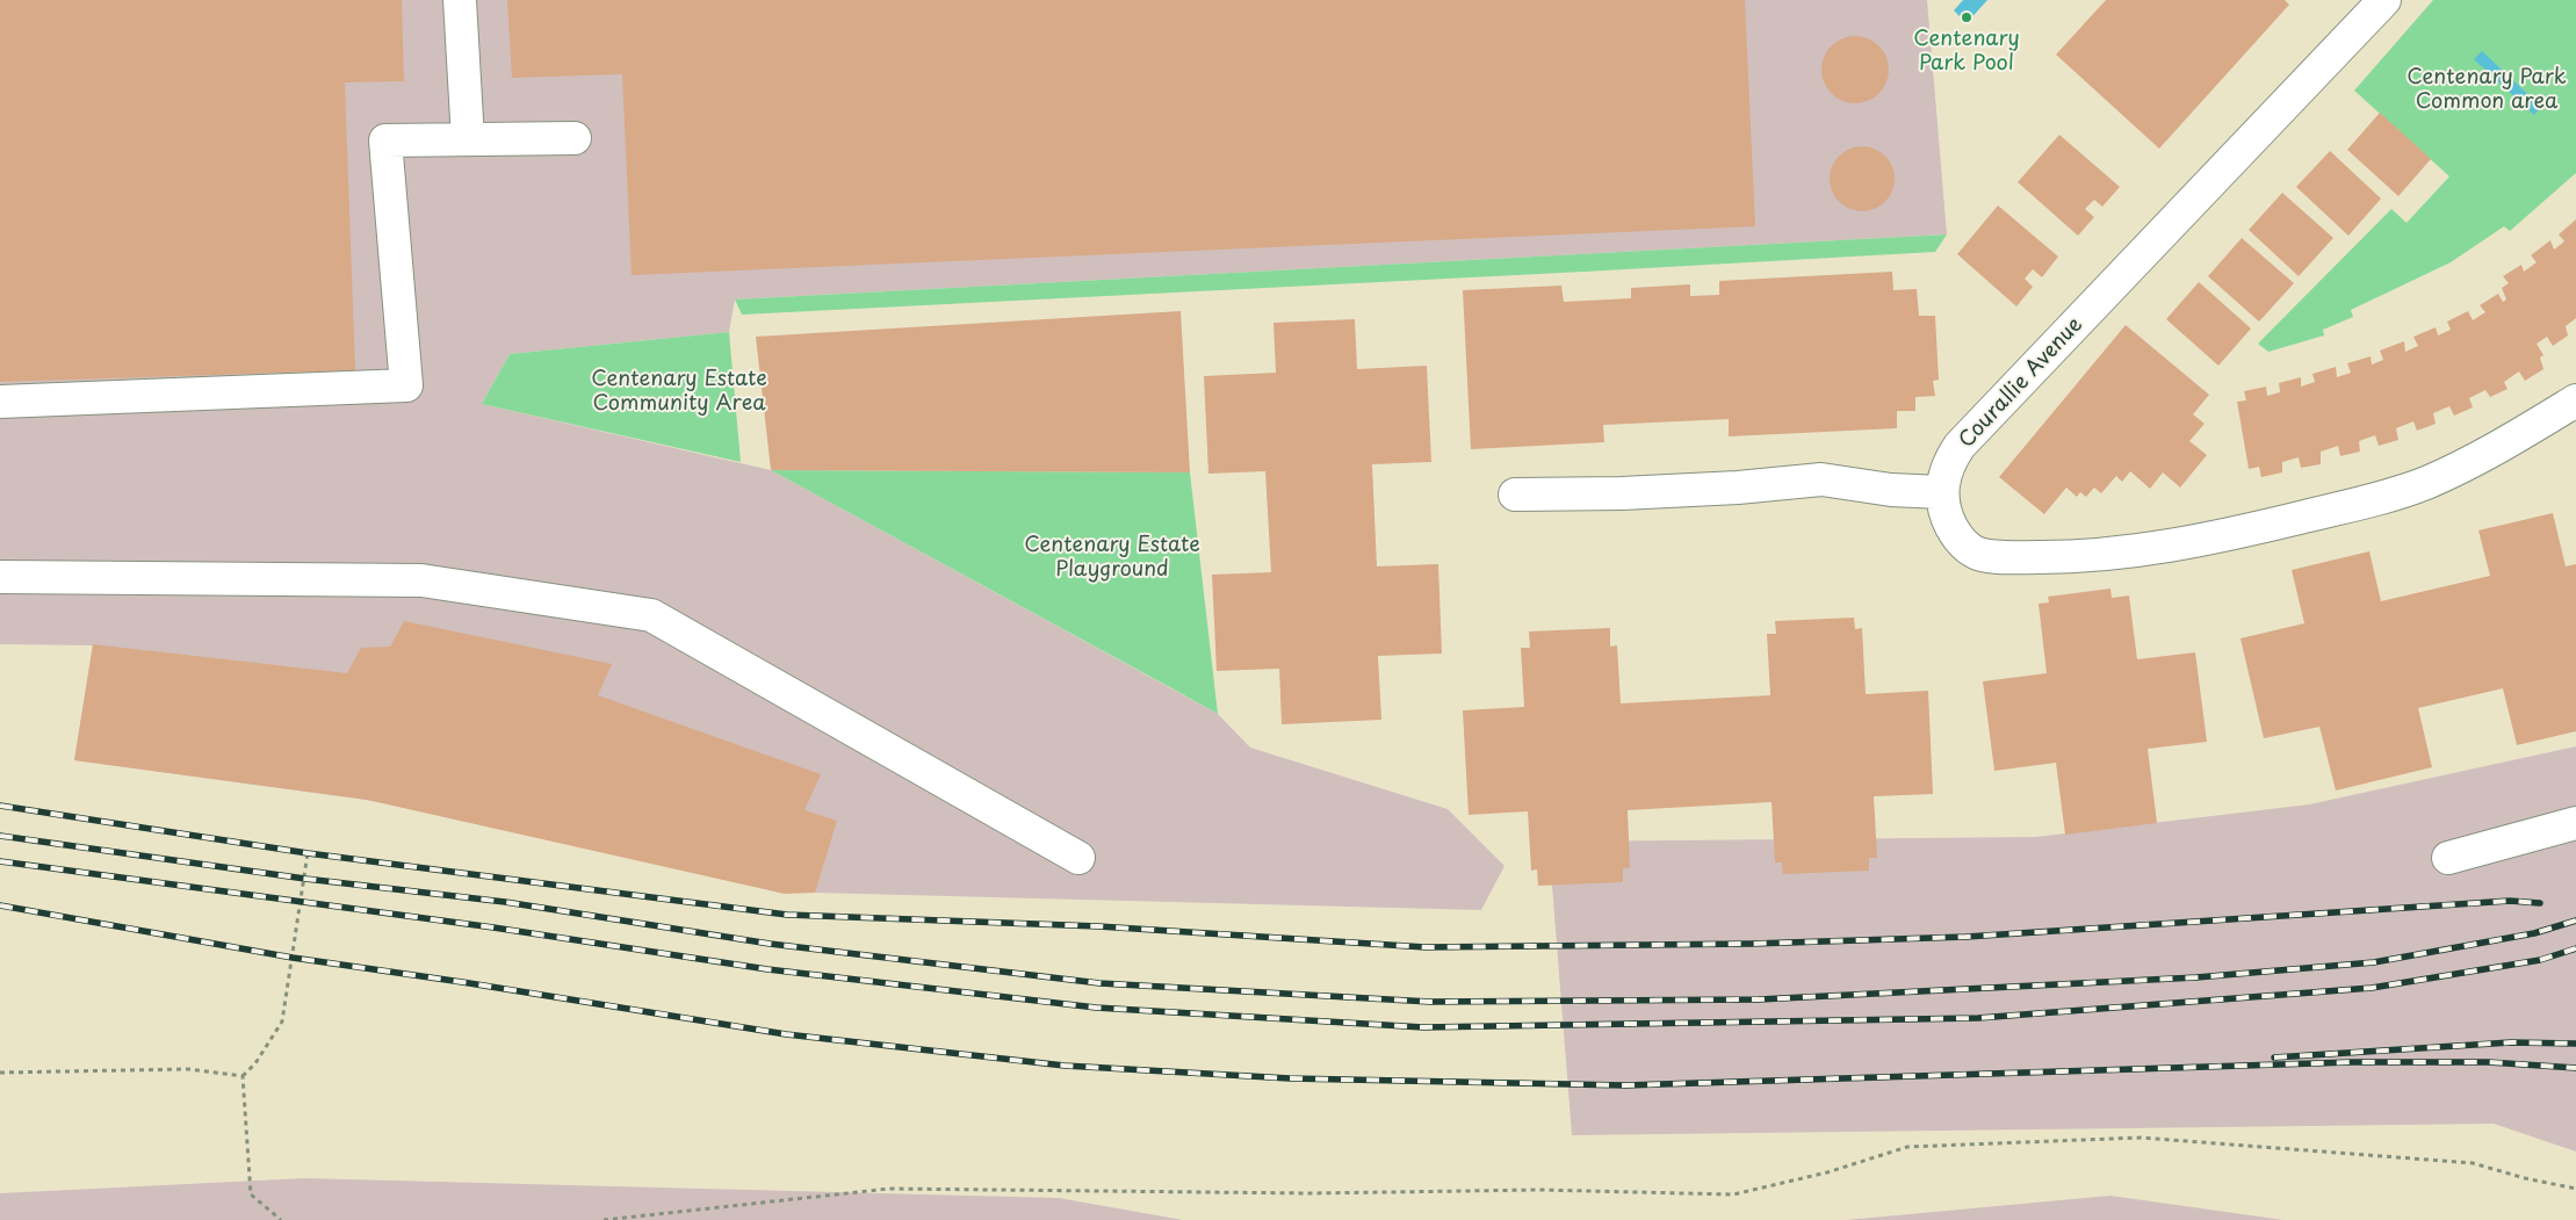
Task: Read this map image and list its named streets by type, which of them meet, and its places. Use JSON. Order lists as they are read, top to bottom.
{
  "streets": {
    "street": ["Courallie Avenue"]
  },
  "parks": ["Centenary Park Common area", "Centenary Estate Community Area", "Centenary Estate Playground"],
  "places": ["Centenary Park Pool"]
}
